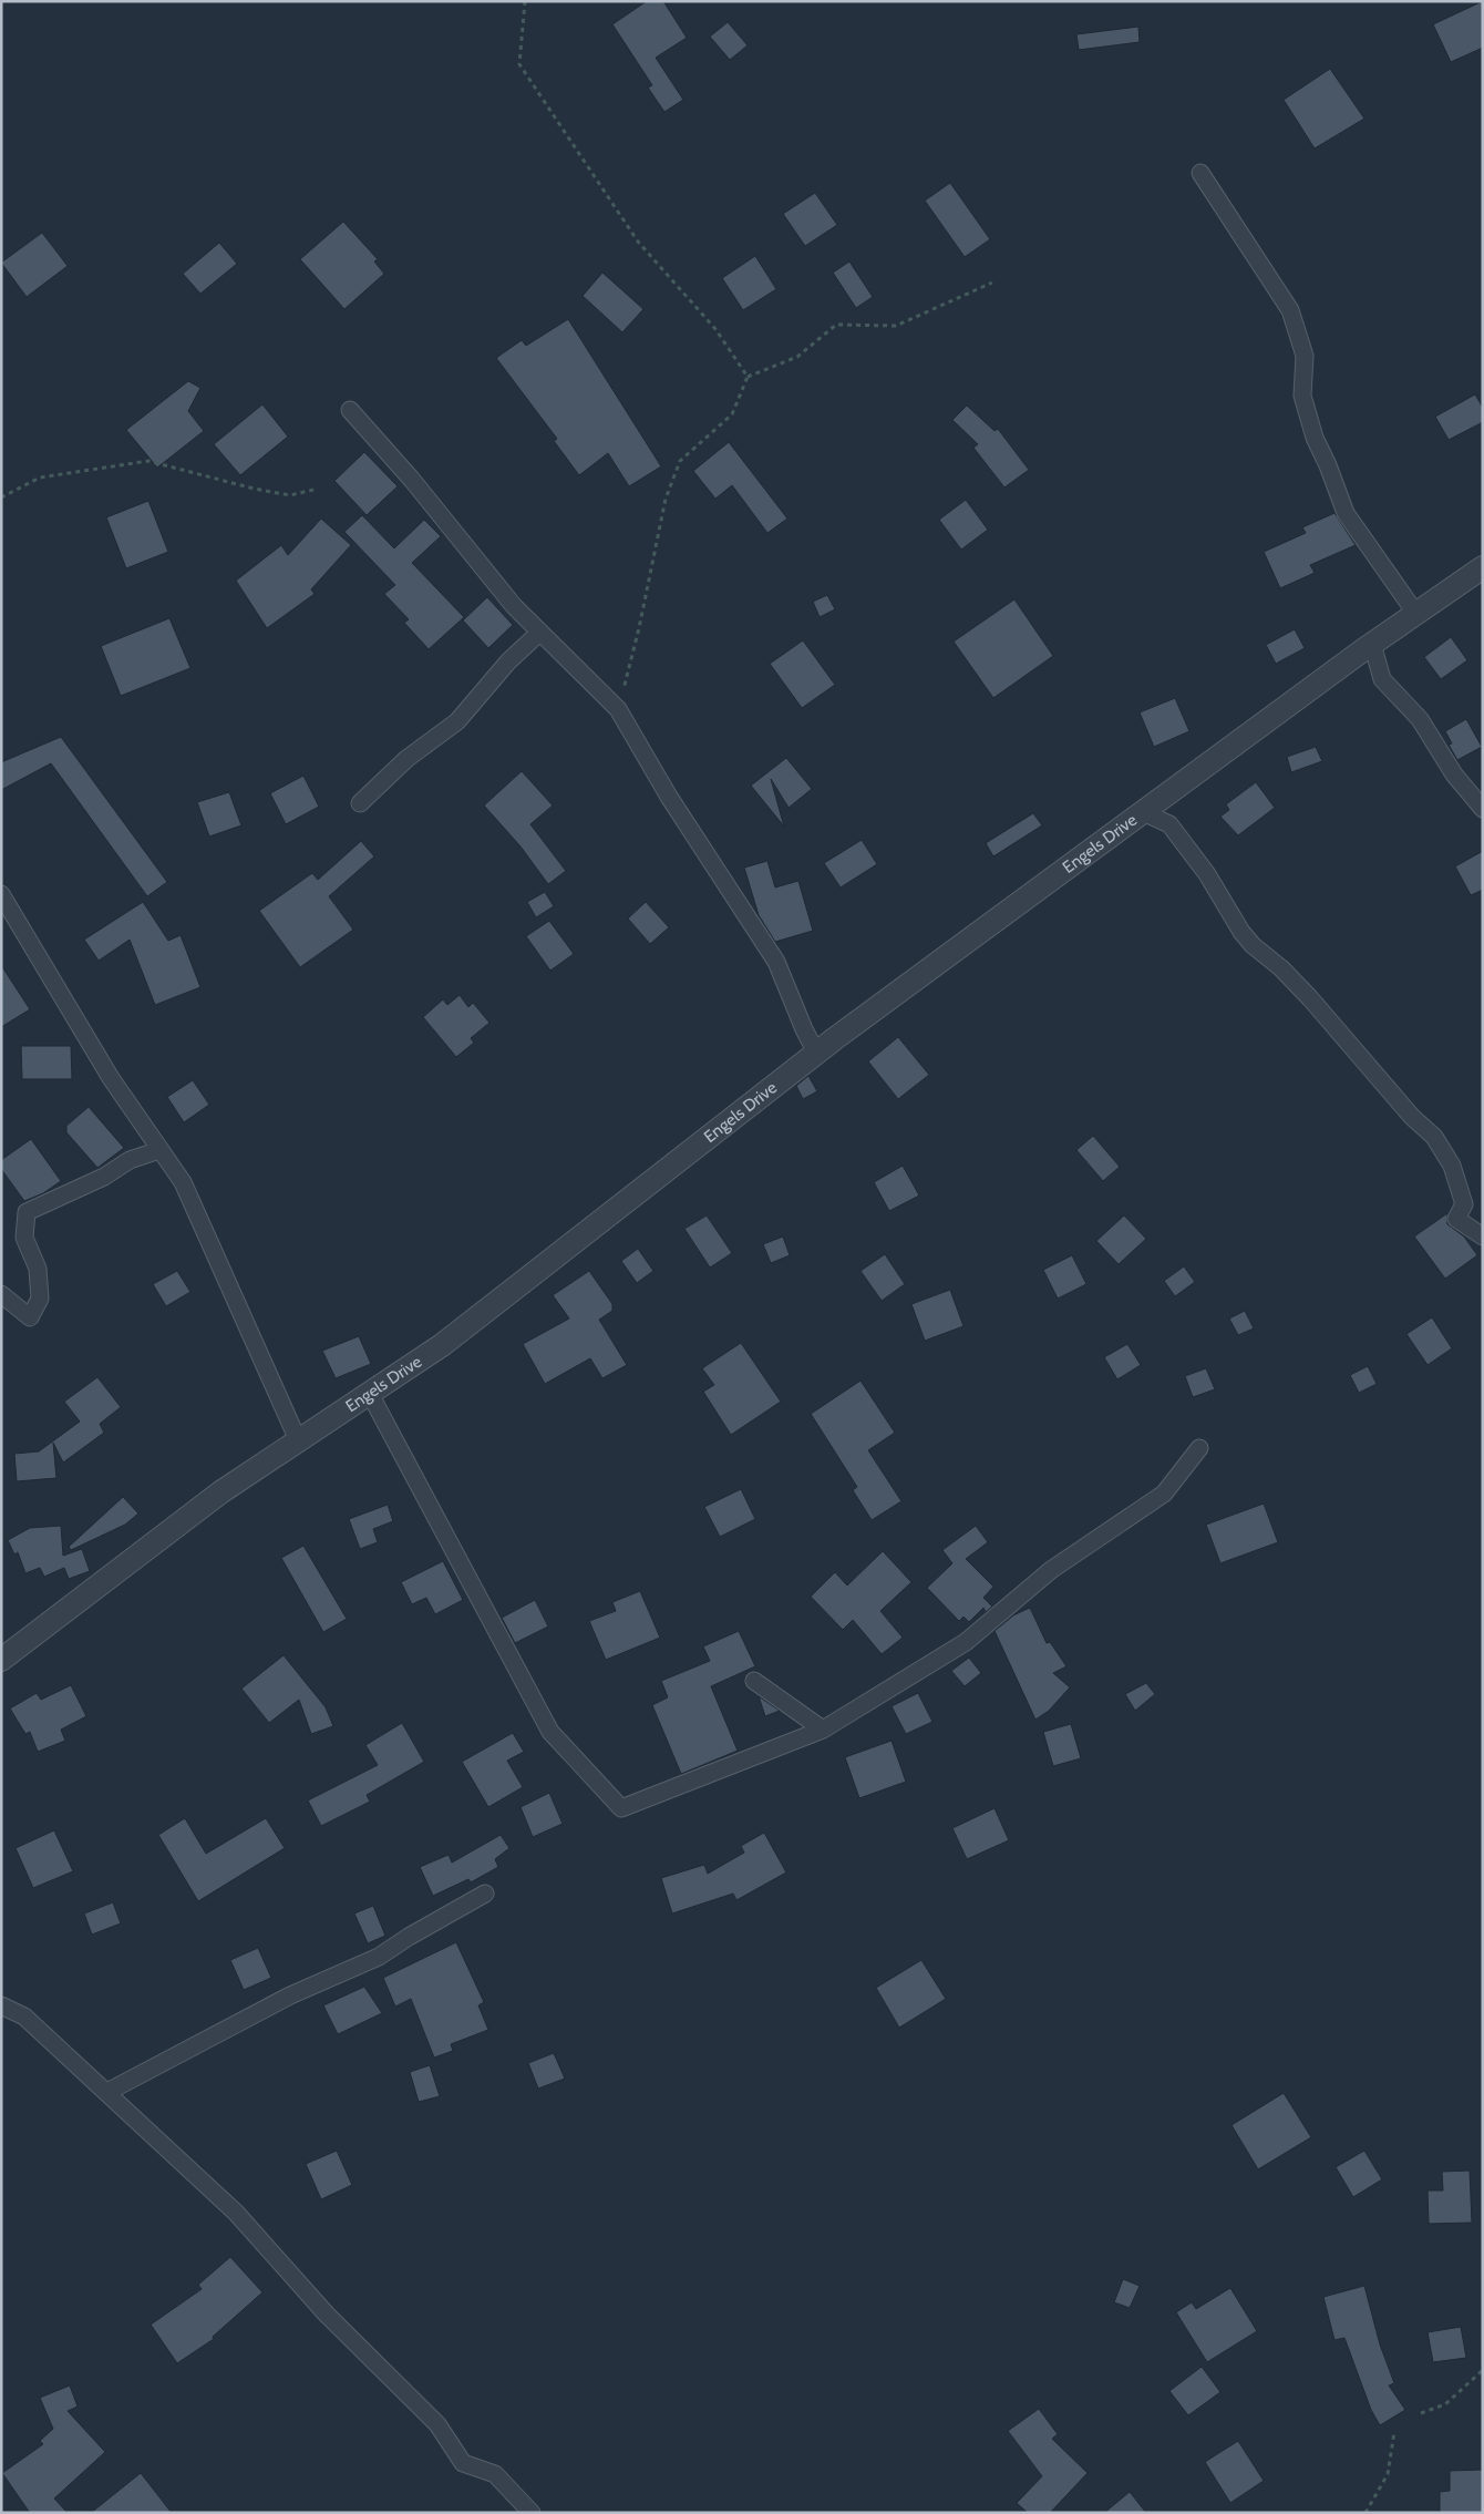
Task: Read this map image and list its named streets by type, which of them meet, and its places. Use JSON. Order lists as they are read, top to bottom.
{
  "streets": {
    "street": ["Engels Drive"]
  }
}
